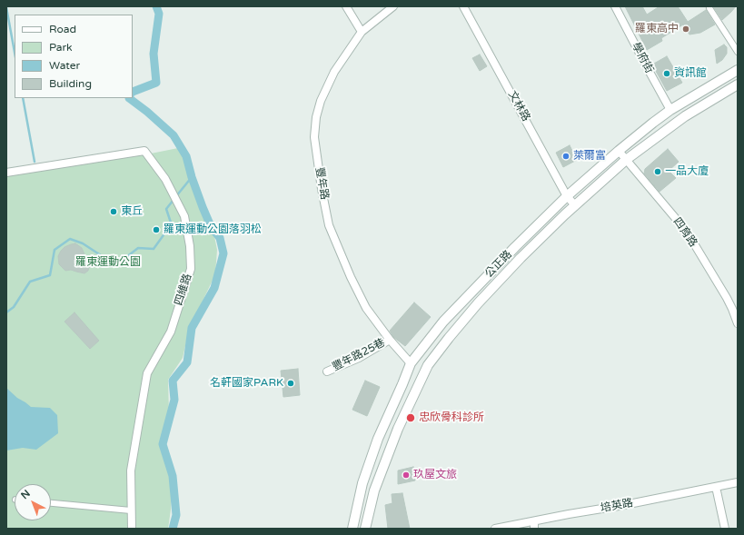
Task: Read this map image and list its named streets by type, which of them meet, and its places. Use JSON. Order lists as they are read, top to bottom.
{
  "streets": {
    "street": [
      "學府街",
      "文林路",
      "豐年路",
      "四育路",
      "公正路",
      "四維路",
      "豐年路25巷",
      "培英路"
    ]
  },
  "crossings": [
    ["學府街", "公正路"],
    ["文林路", "公正路"],
    ["豐年路", "公正路"],
    ["豐年路", "豐年路25巷"],
    ["四育路", "公正路"]
  ],
  "parks": ["羅東運動公園"],
  "places": [
    "羅東高中",
    "資訊館",
    "萊爾富",
    "一品大廈",
    "東丘",
    "羅東運動公園落羽松",
    "名軒國家PARK",
    "忠欣骨科診所",
    "玖屋文旅"
  ],
  "legend": [
    "Road",
    "Park",
    "Water",
    "Building"
  ],
  "north": "top left"
}
